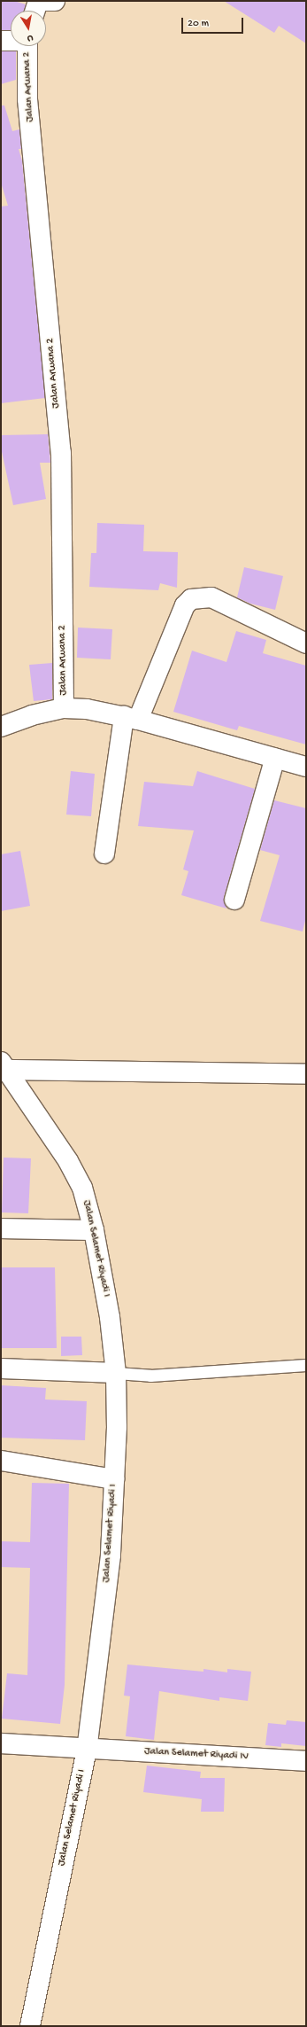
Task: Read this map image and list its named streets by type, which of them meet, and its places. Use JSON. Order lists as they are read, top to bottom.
{
  "streets": {
    "street": ["Jalan Arwana 2", "Jalan Selamet Riyadi I", "Jalan Selamet Riyadi IV"]
  },
  "crossings": [
    ["Jalan Selamet Riyadi I", "Jalan Selamet Riyadi IV"]
  ],
  "scale_bar": "20 m",
  "north": "bottom"
}
